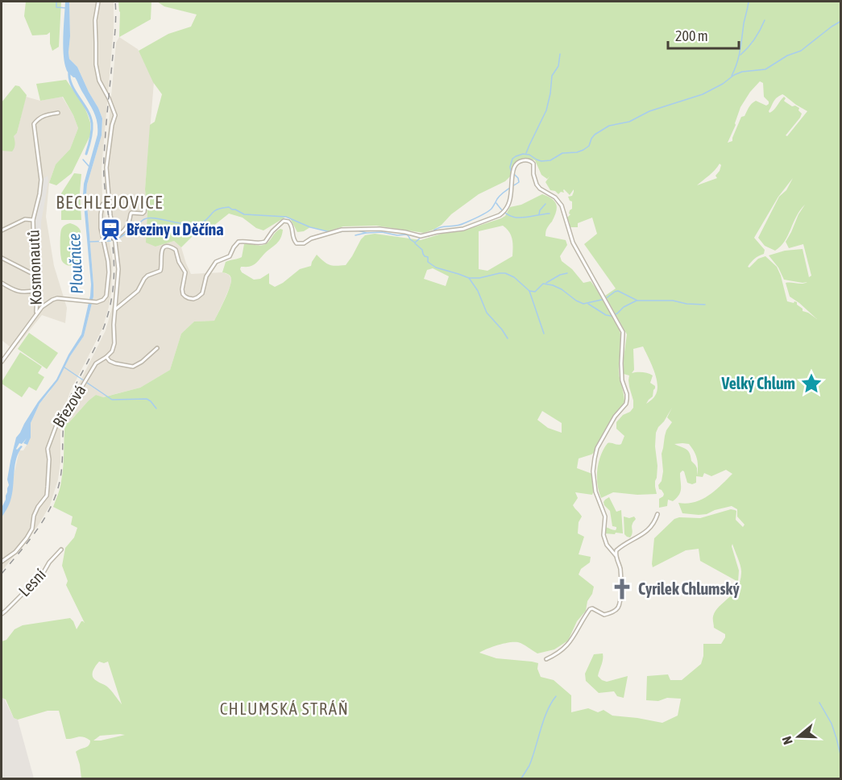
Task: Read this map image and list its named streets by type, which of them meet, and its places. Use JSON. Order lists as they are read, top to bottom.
{
  "streets": {
    "street": ["Kosmonautů", "Březová", "Lesní"]
  },
  "districts": ["BECHLEJOVICE", "CHLUMSKÁ STRÁŇ"],
  "water": ["Ploučnice"],
  "places": {
    "station": ["Březiny u Děčína"],
    "place": ["Velký Chlum"],
    "church": ["Cyrilek Chlumský"]
  },
  "scale_bar": "200 m",
  "north": "left"
}
